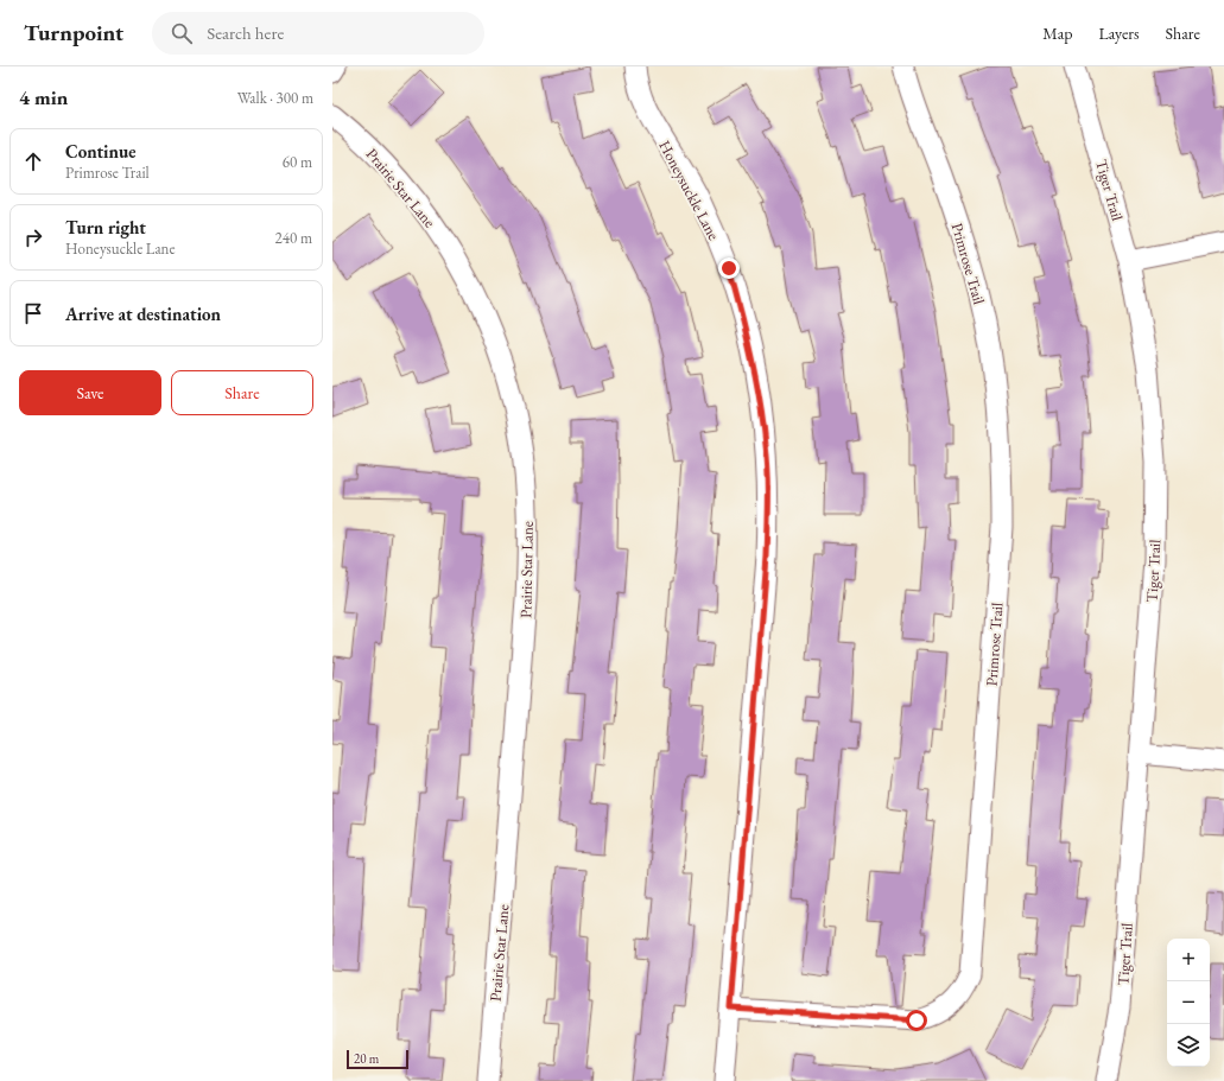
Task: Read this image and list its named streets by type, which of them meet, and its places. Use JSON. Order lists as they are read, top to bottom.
{
  "streets": {
    "street": [
      "Prairie Star Lane",
      "Honeysuckle Lane",
      "Tiger Trail",
      "Primrose Trail"
    ]
  },
  "crossings": [
    ["Honeysuckle Lane", "Primrose Trail"]
  ],
  "scale_bar": "20 m",
  "page": {
    "header": "Turnpoint",
    "search": "Search here",
    "nav": ["Map", "Layers", "Share"],
    "heading": ["4 min", "Walk · 300 m"],
    "list": [
      ["Continue", "Primrose Trail", "60 m"],
      ["Turn right", "Honeysuckle Lane", "240 m"],
      "Arrive at destination"
    ],
    "buttons": ["Save", "Share"],
    "map_buttons": ["+", "−"],
    "scale": "20 m"
  }
}
